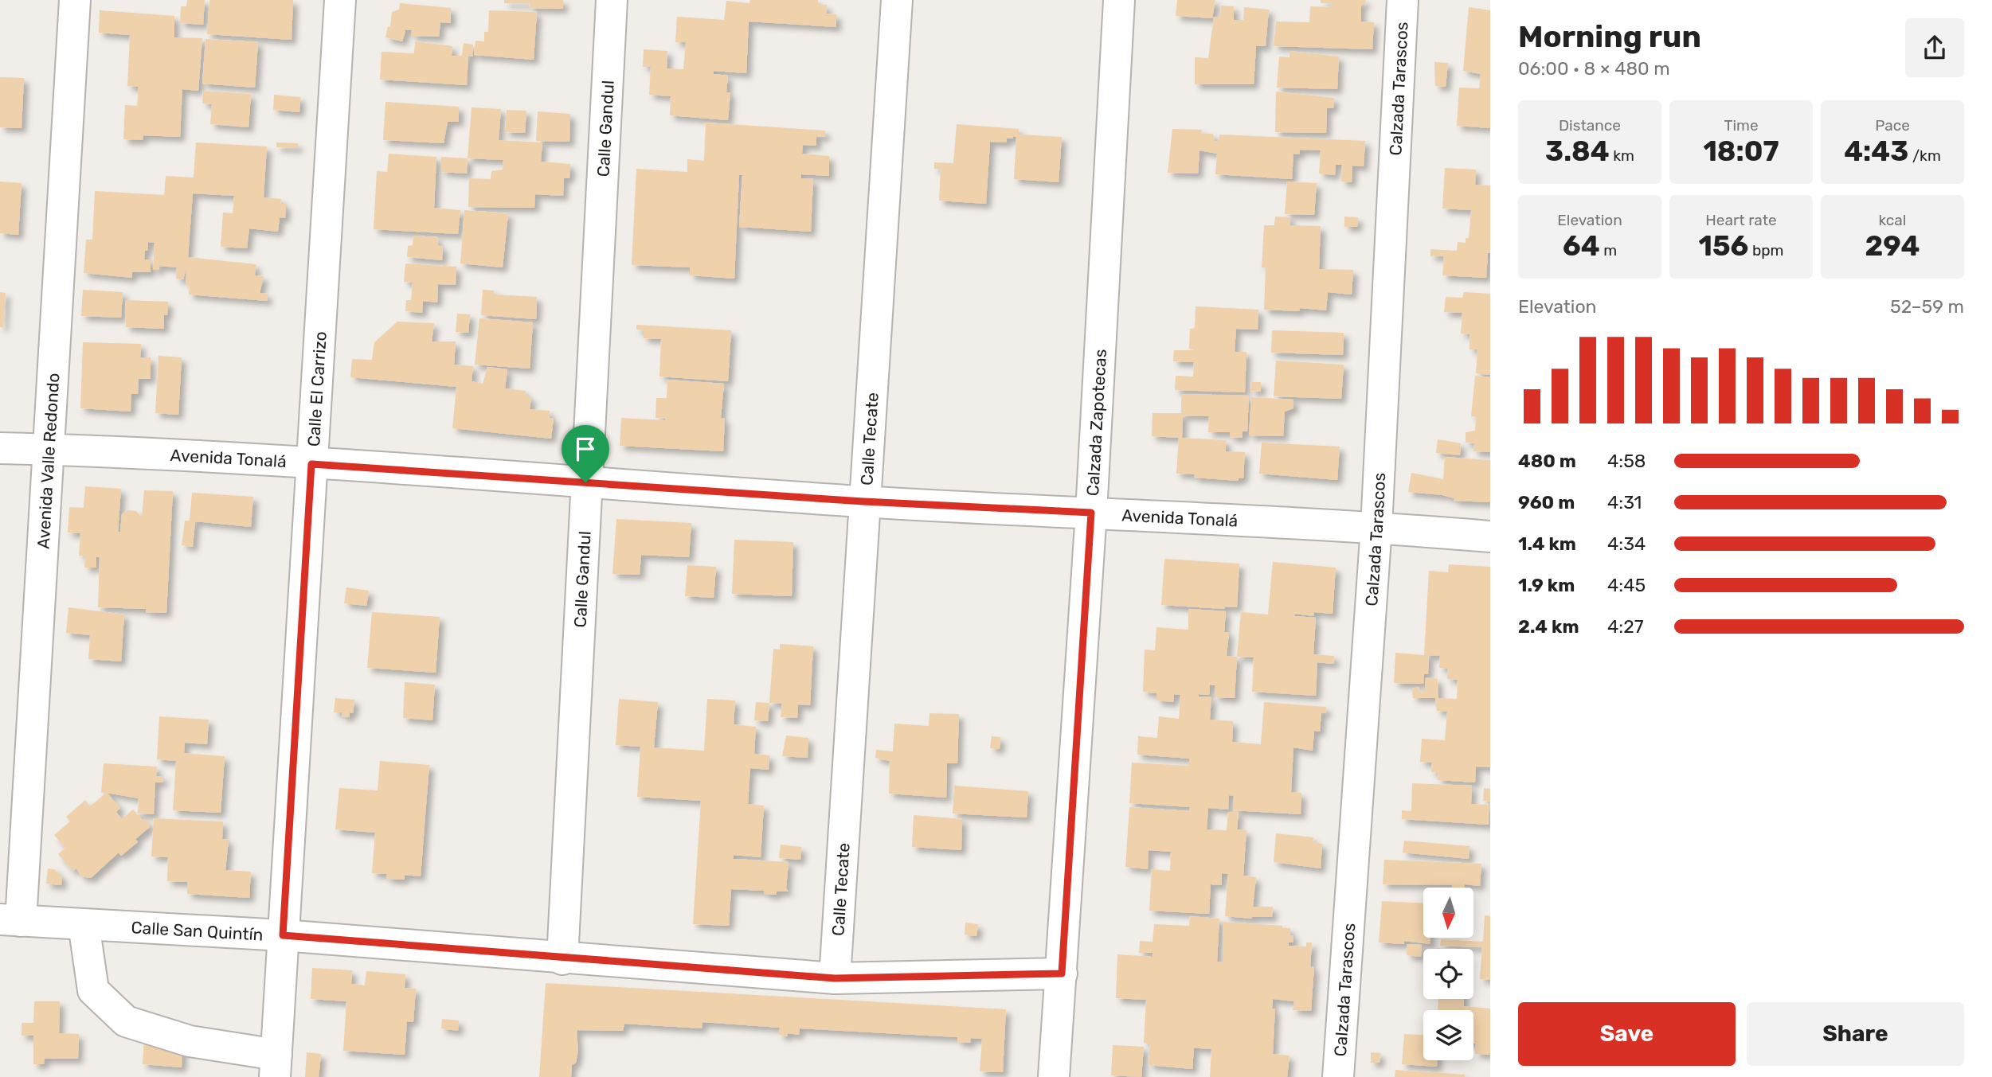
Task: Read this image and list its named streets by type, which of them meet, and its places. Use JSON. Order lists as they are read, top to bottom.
{
  "streets": {
    "street": [
      "Calzada Tarascos",
      "Calle Gandul",
      "Calle El Carrizo",
      "Calzada Zapotecas",
      "Calle Tecate",
      "Avenida Tonalá",
      "Avenida Valle Redondo",
      "Calle San Quintín"
    ]
  },
  "crossings": [
    ["Calzada Tarascos", "Avenida Tonalá"],
    ["Calle Gandul", "Avenida Tonalá"],
    ["Calle Gandul", "Calle San Quintín"],
    ["Calle El Carrizo", "Avenida Tonalá"],
    ["Calle El Carrizo", "Calle San Quintín"],
    ["Calzada Zapotecas", "Avenida Tonalá"],
    ["Calzada Zapotecas", "Calle San Quintín"],
    ["Calle Tecate", "Avenida Tonalá"],
    ["Calle Tecate", "Calle San Quintín"],
    ["Avenida Tonalá", "Avenida Valle Redondo"],
    ["Avenida Valle Redondo", "Calle San Quintín"]
  ],
  "north": "bottom",
  "page": {
    "heading": ["Morning run", "06:00 · 8 × 480 m"],
    "stats": [
      ["Distance", "3.84 km"],
      ["Time", "18:07"],
      ["Pace", "4:43 /km"],
      ["Elevation", "64 m"],
      ["Heart rate", "156 bpm"],
      ["kcal", "294"]
    ],
    "chart": ["Elevation", "52–59 m"],
    "list": [
      {
        "name": "480 m",
        "note": "4:58"
      },
      {
        "name": "960 m",
        "note": "4:31"
      },
      {
        "name": "1.4 km",
        "note": "4:34"
      },
      {
        "name": "1.9 km",
        "note": "4:45"
      },
      {
        "name": "2.4 km",
        "note": "4:27"
      }
    ],
    "buttons": ["Save", "Share"]
  }
}
